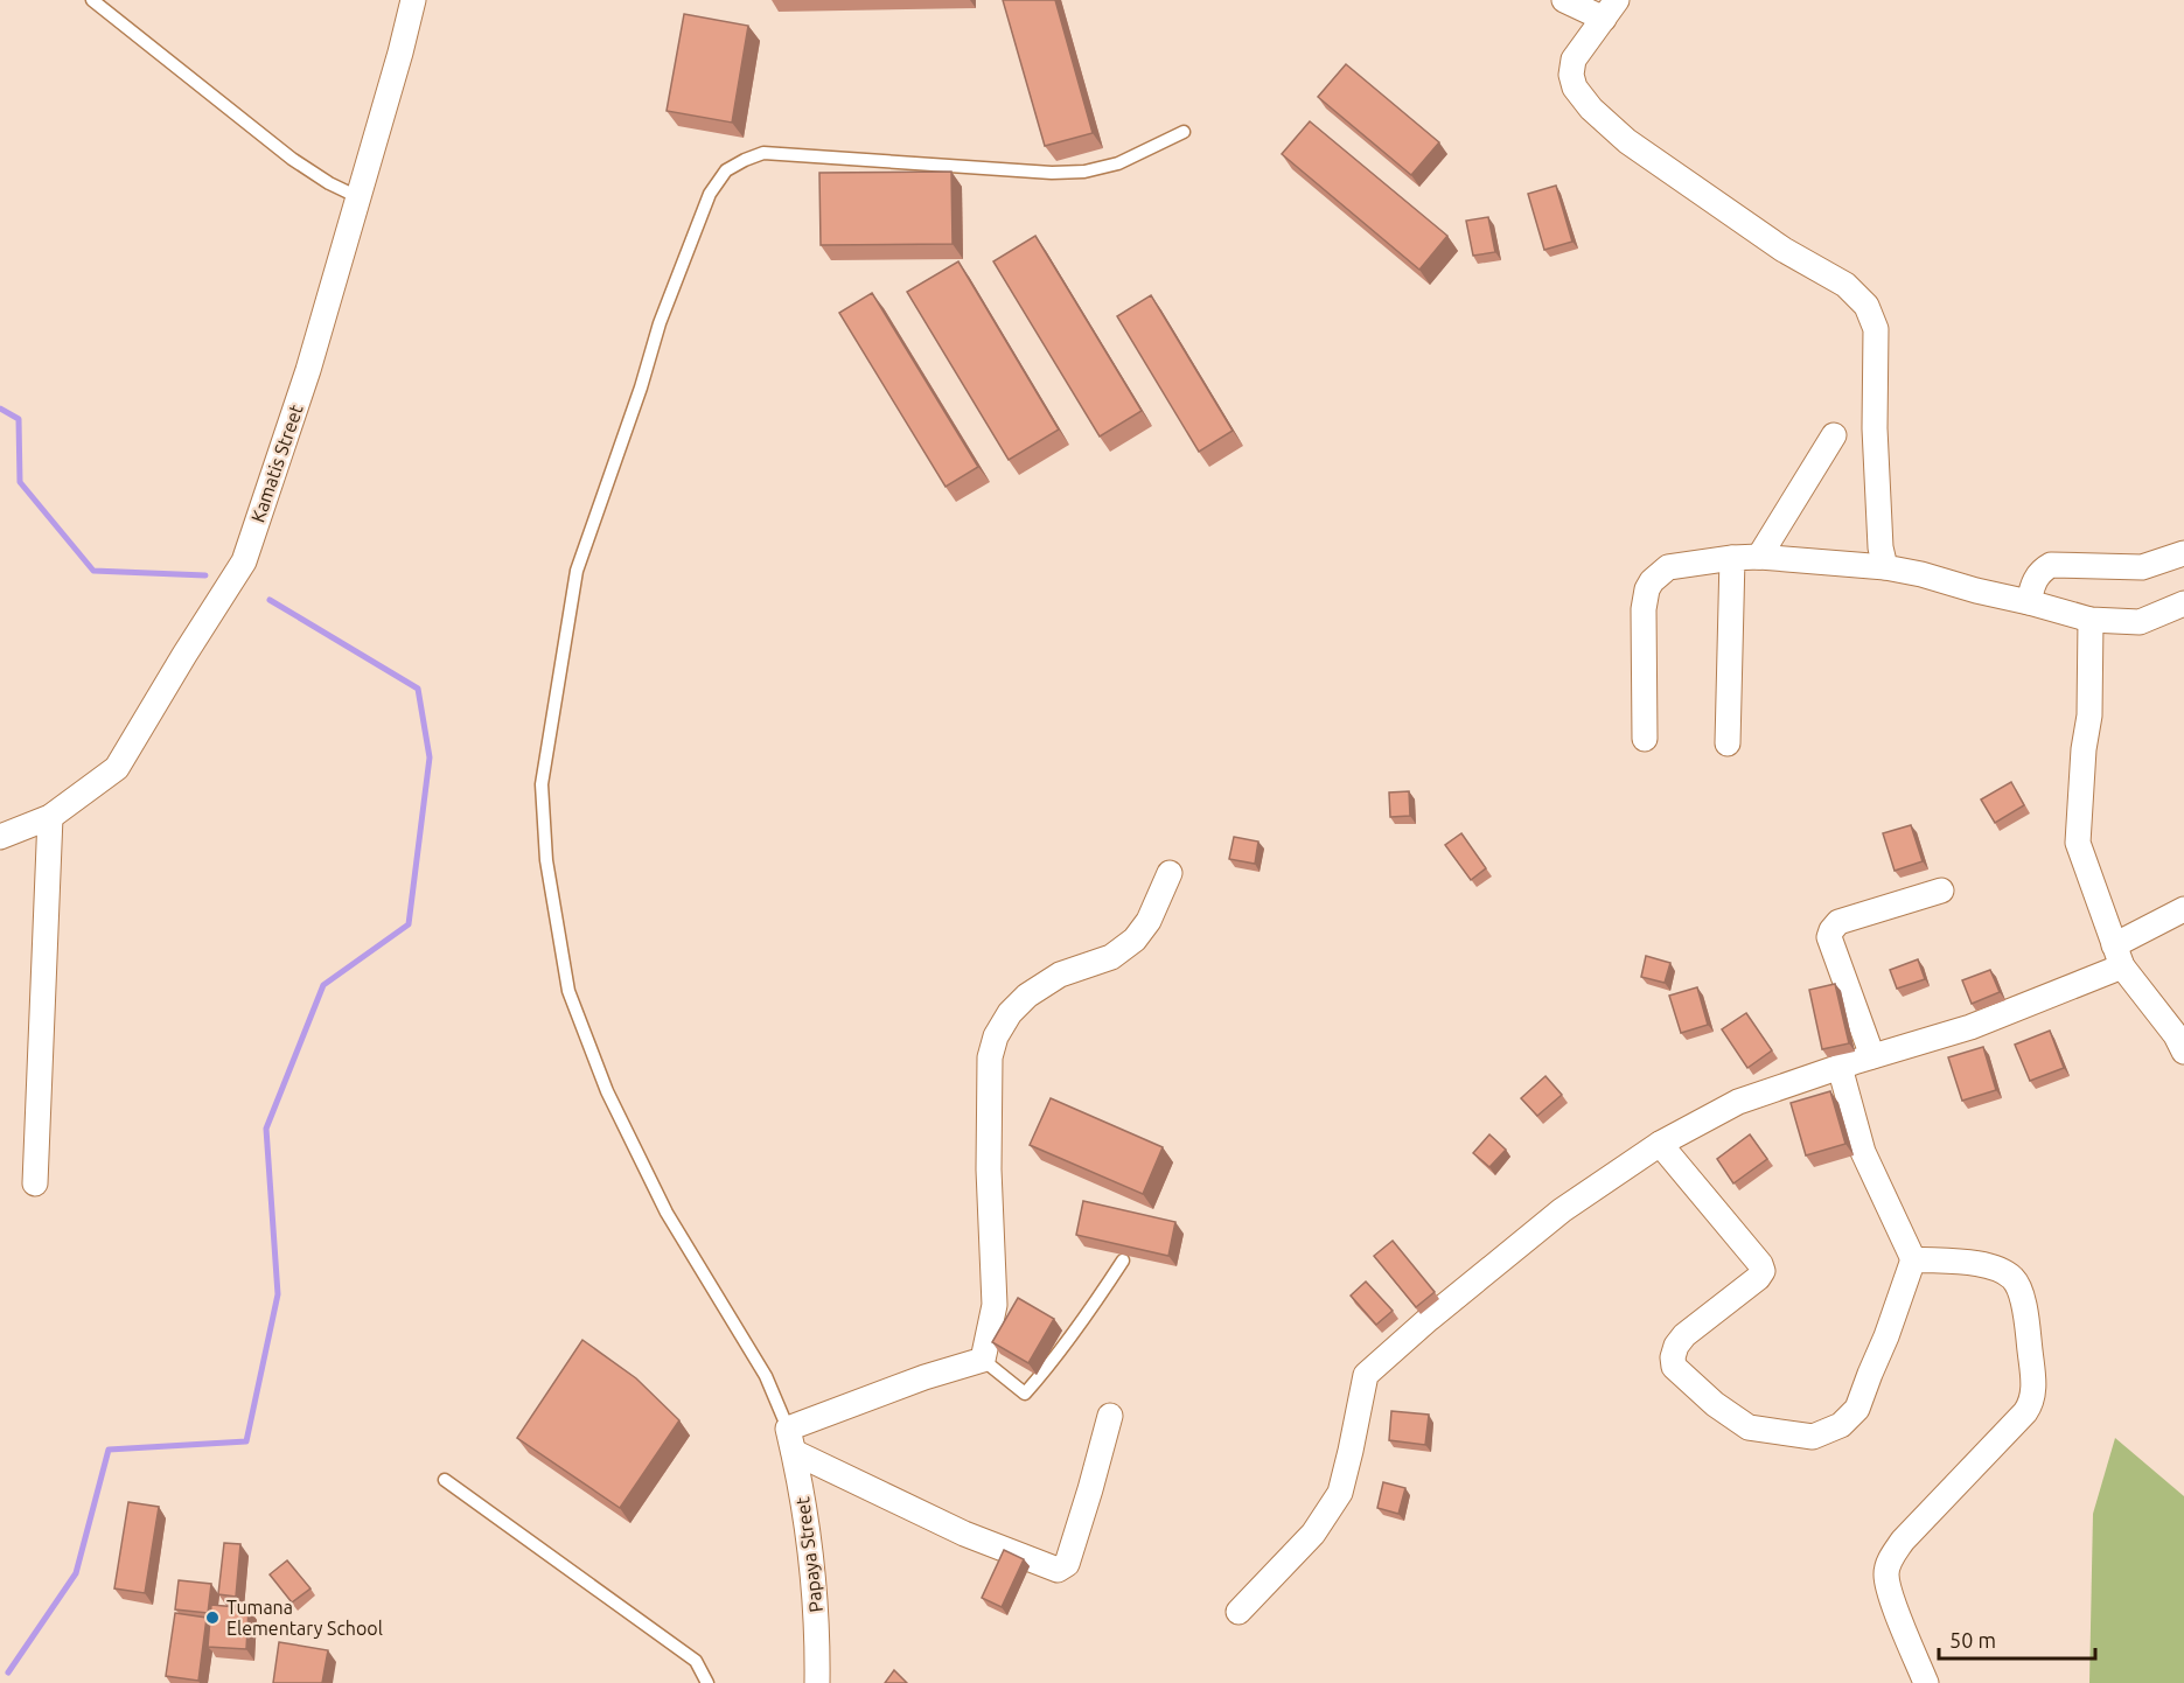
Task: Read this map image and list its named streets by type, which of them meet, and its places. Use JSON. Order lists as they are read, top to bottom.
{
  "streets": {
    "street": ["Kamatis Street", "Papaya Street"]
  },
  "places": ["Tumana Elementary School"],
  "scale_bar": "50 m"
}
